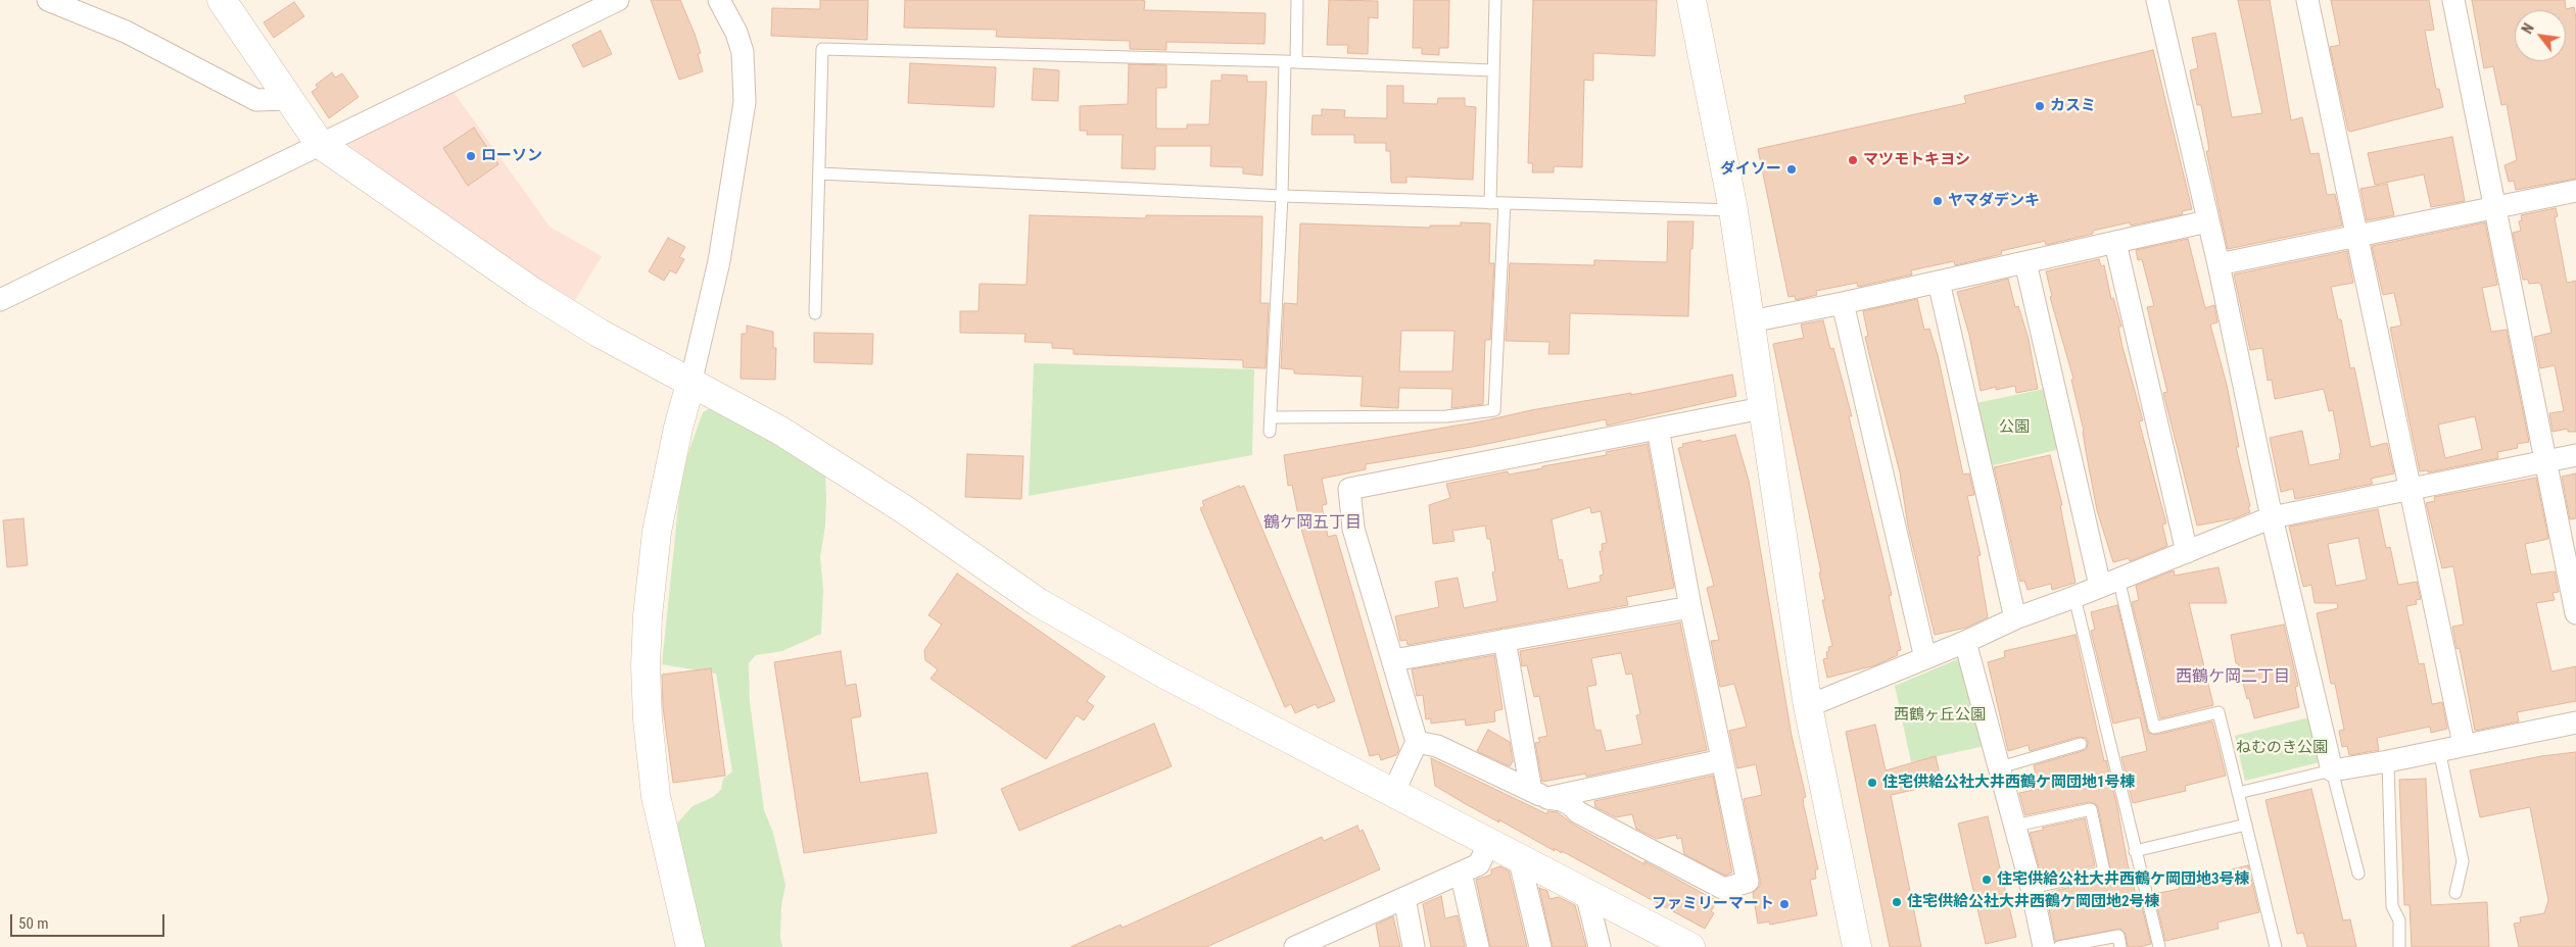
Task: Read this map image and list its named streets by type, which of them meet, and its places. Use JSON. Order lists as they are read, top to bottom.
{
  "districts": ["鶴ケ岡五丁目", "西鶴ケ岡二丁目"],
  "parks": ["公園", "西鶴ヶ丘公園", "ねむのき公園"],
  "places": [
    "カスミ",
    "ローソン",
    "マツモトキヨシ",
    "ダイソー",
    "ヤマダデンキ",
    "住宅供給公社大井西鶴ケ岡団地1号棟",
    "住宅供給公社大井西鶴ケ岡団地3号棟",
    "住宅供給公社大井西鶴ケ岡団地2号棟",
    "ファミリーマート"
  ],
  "scale_bar": "50 m",
  "north": "top left"
}
